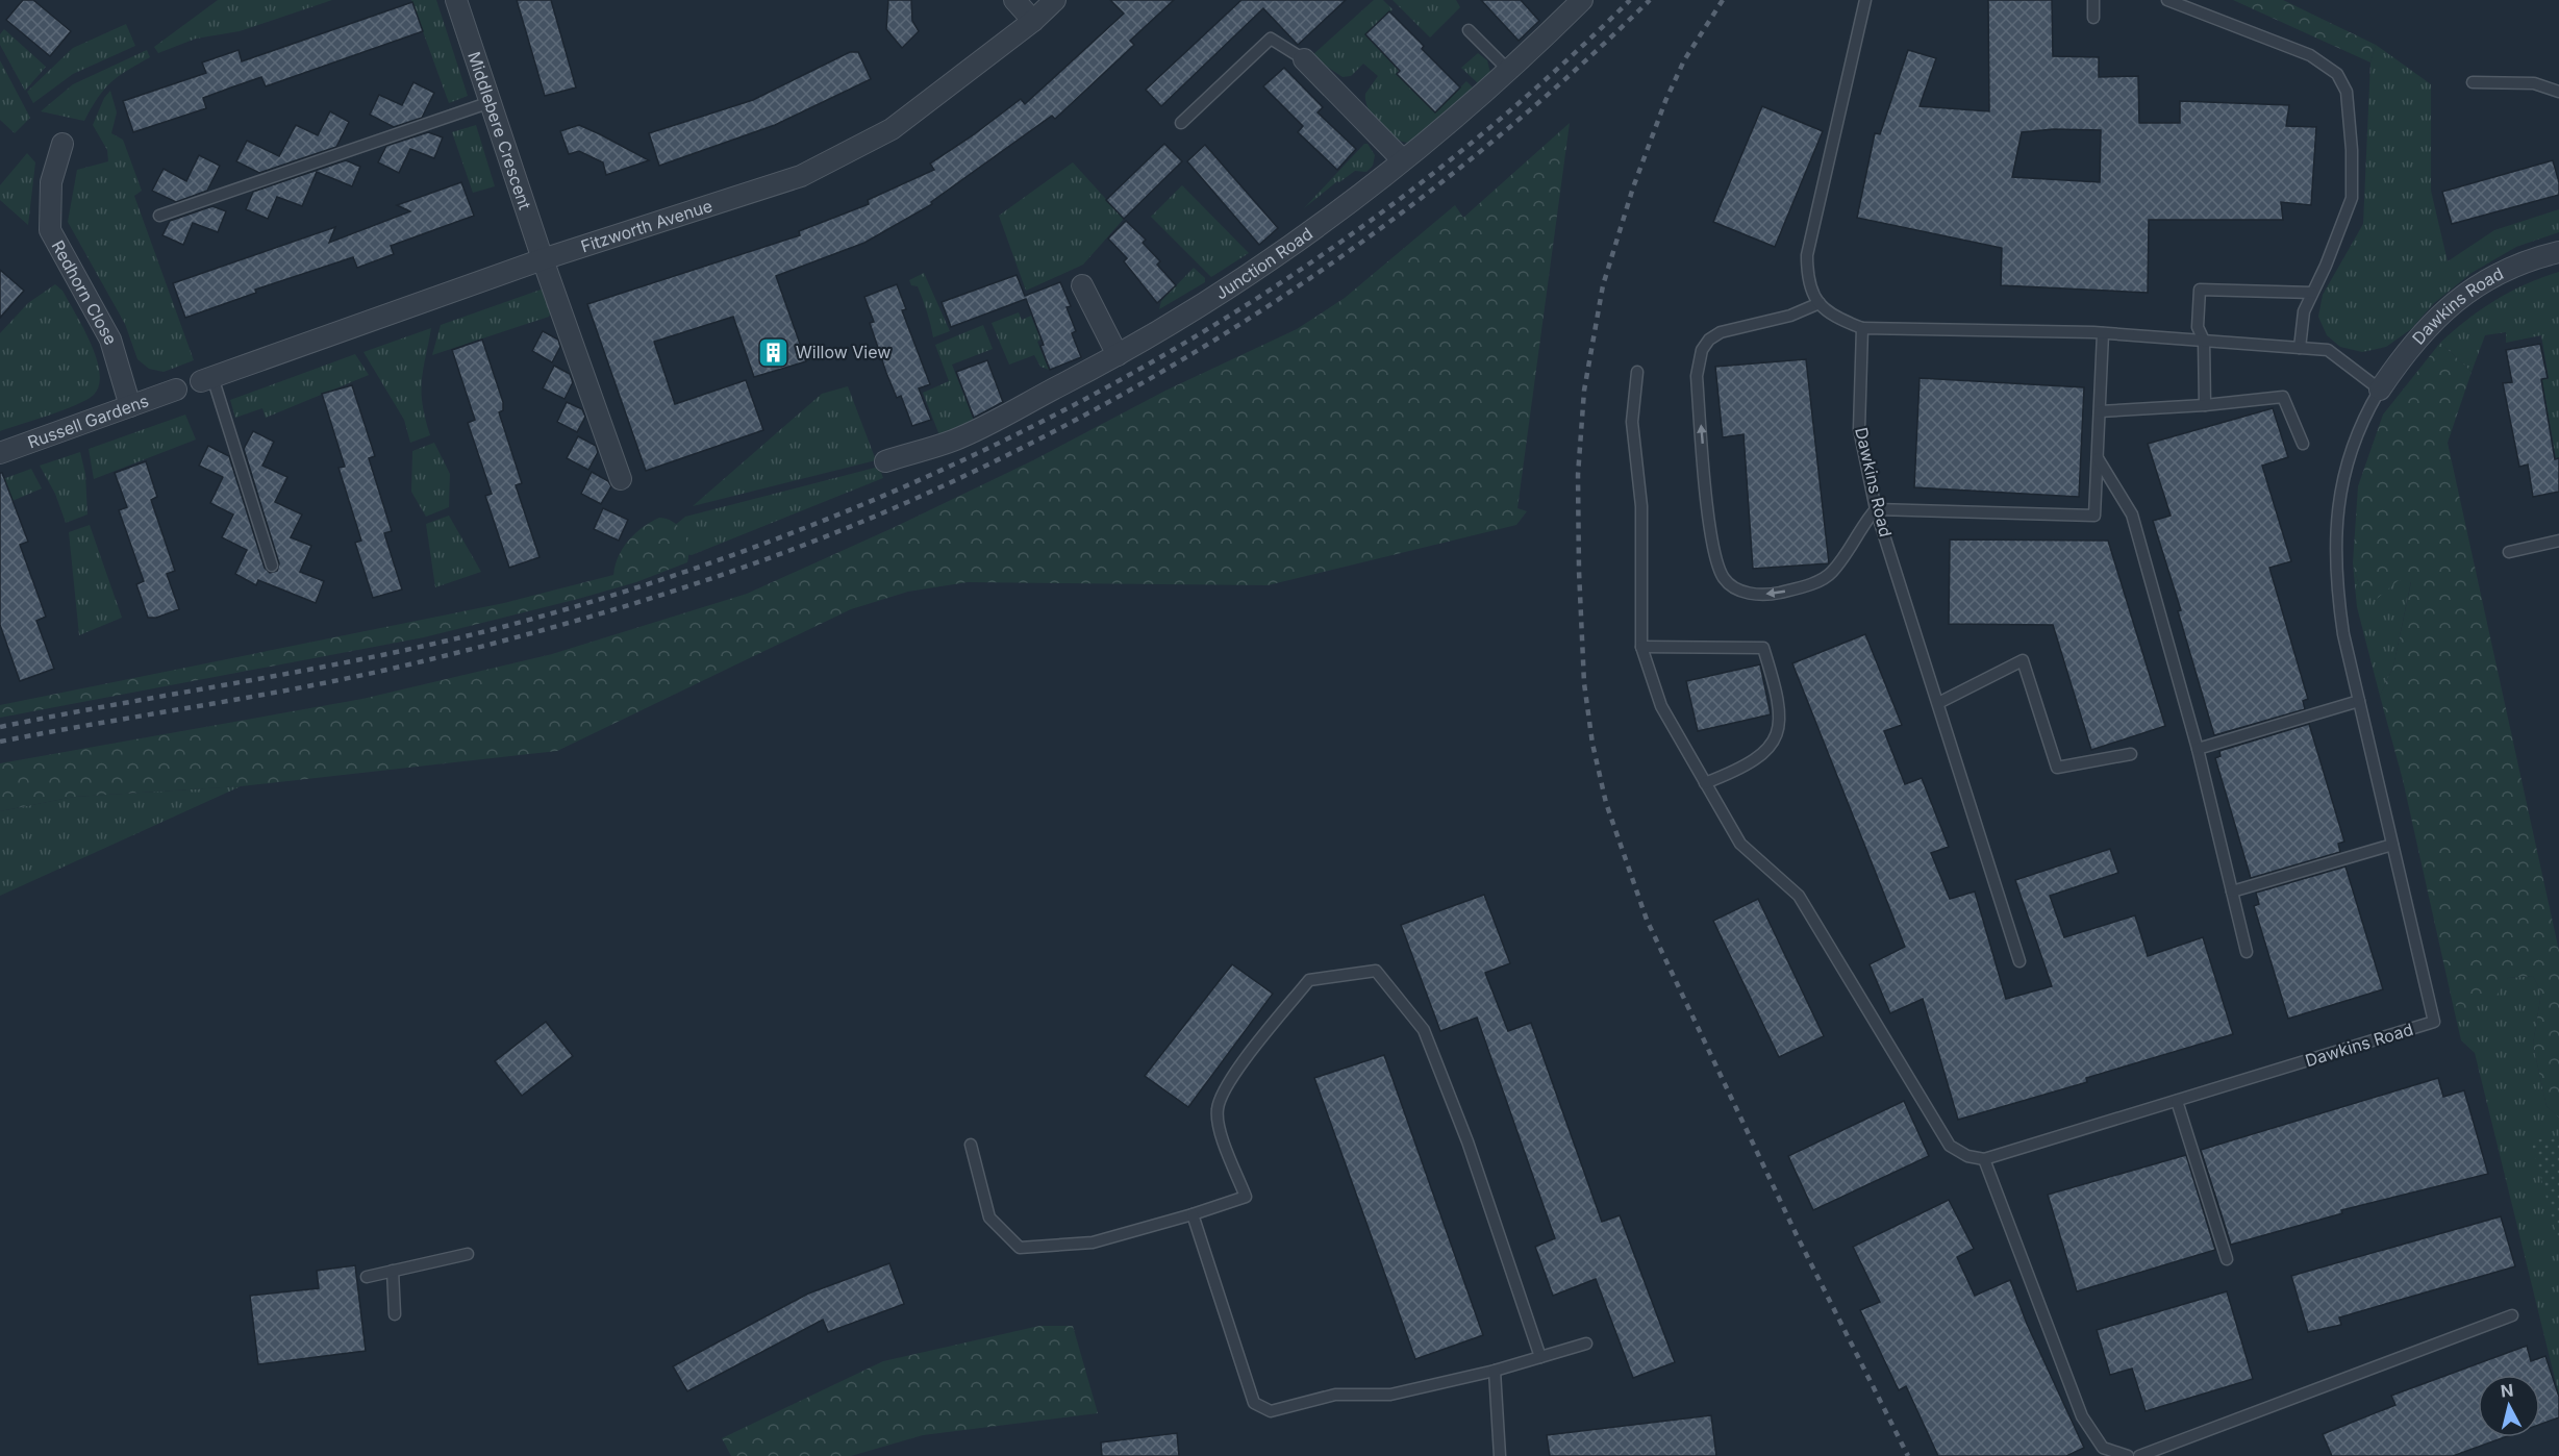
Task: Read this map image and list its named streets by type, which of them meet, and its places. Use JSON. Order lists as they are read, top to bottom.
{
  "streets": {
    "street": [
      "Middlebere Crescent",
      "Fitzworth Avenue",
      "Junction Road",
      "Redhorn Close",
      "Dawkins Road",
      "Russell Gardens"
    ]
  },
  "crossings": [
    ["Middlebere Crescent", "Fitzworth Avenue"],
    ["Redhorn Close", "Russell Gardens"]
  ],
  "places": {
    "building": ["Willow View"]
  },
  "north": "top"
}
